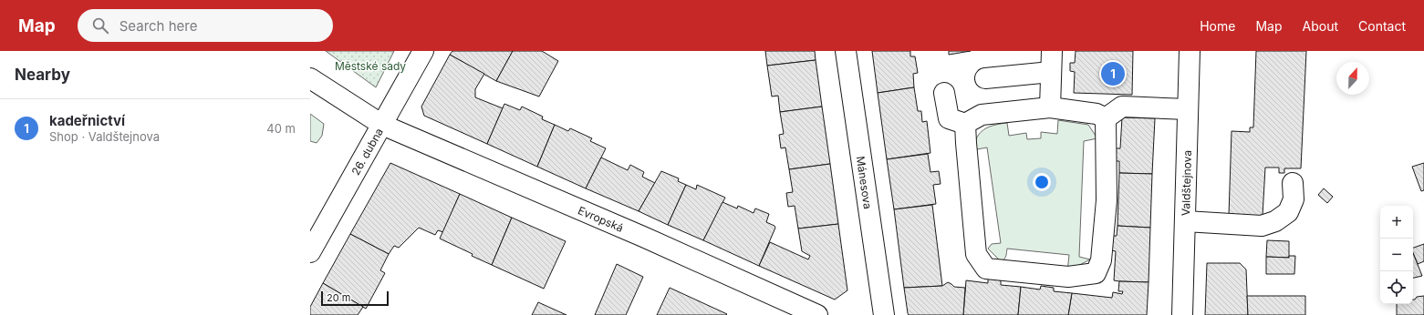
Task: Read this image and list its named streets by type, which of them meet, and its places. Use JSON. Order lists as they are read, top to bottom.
{
  "streets": {
    "street": [
      "26. dubna",
      "Mánesova",
      "Valdštejnova",
      "Evropská"
    ]
  },
  "crossings": [
    ["26. dubna", "Evropská"]
  ],
  "parks": ["Městské sady"],
  "scale_bar": "20 m",
  "north": "top",
  "page": {
    "header": "Map",
    "search": "Search here",
    "nav": [
      "Home",
      "Map",
      "About",
      "Contact"
    ],
    "heading": "Nearby",
    "pins": "1",
    "list": [
      {
        "mark": "1",
        "name": "kadeřnictví",
        "note": "Shop · Valdštejnova",
        "value": "40 m"
      }
    ],
    "map_buttons": ["+", "−"],
    "scale": "20 m"
  }
}
